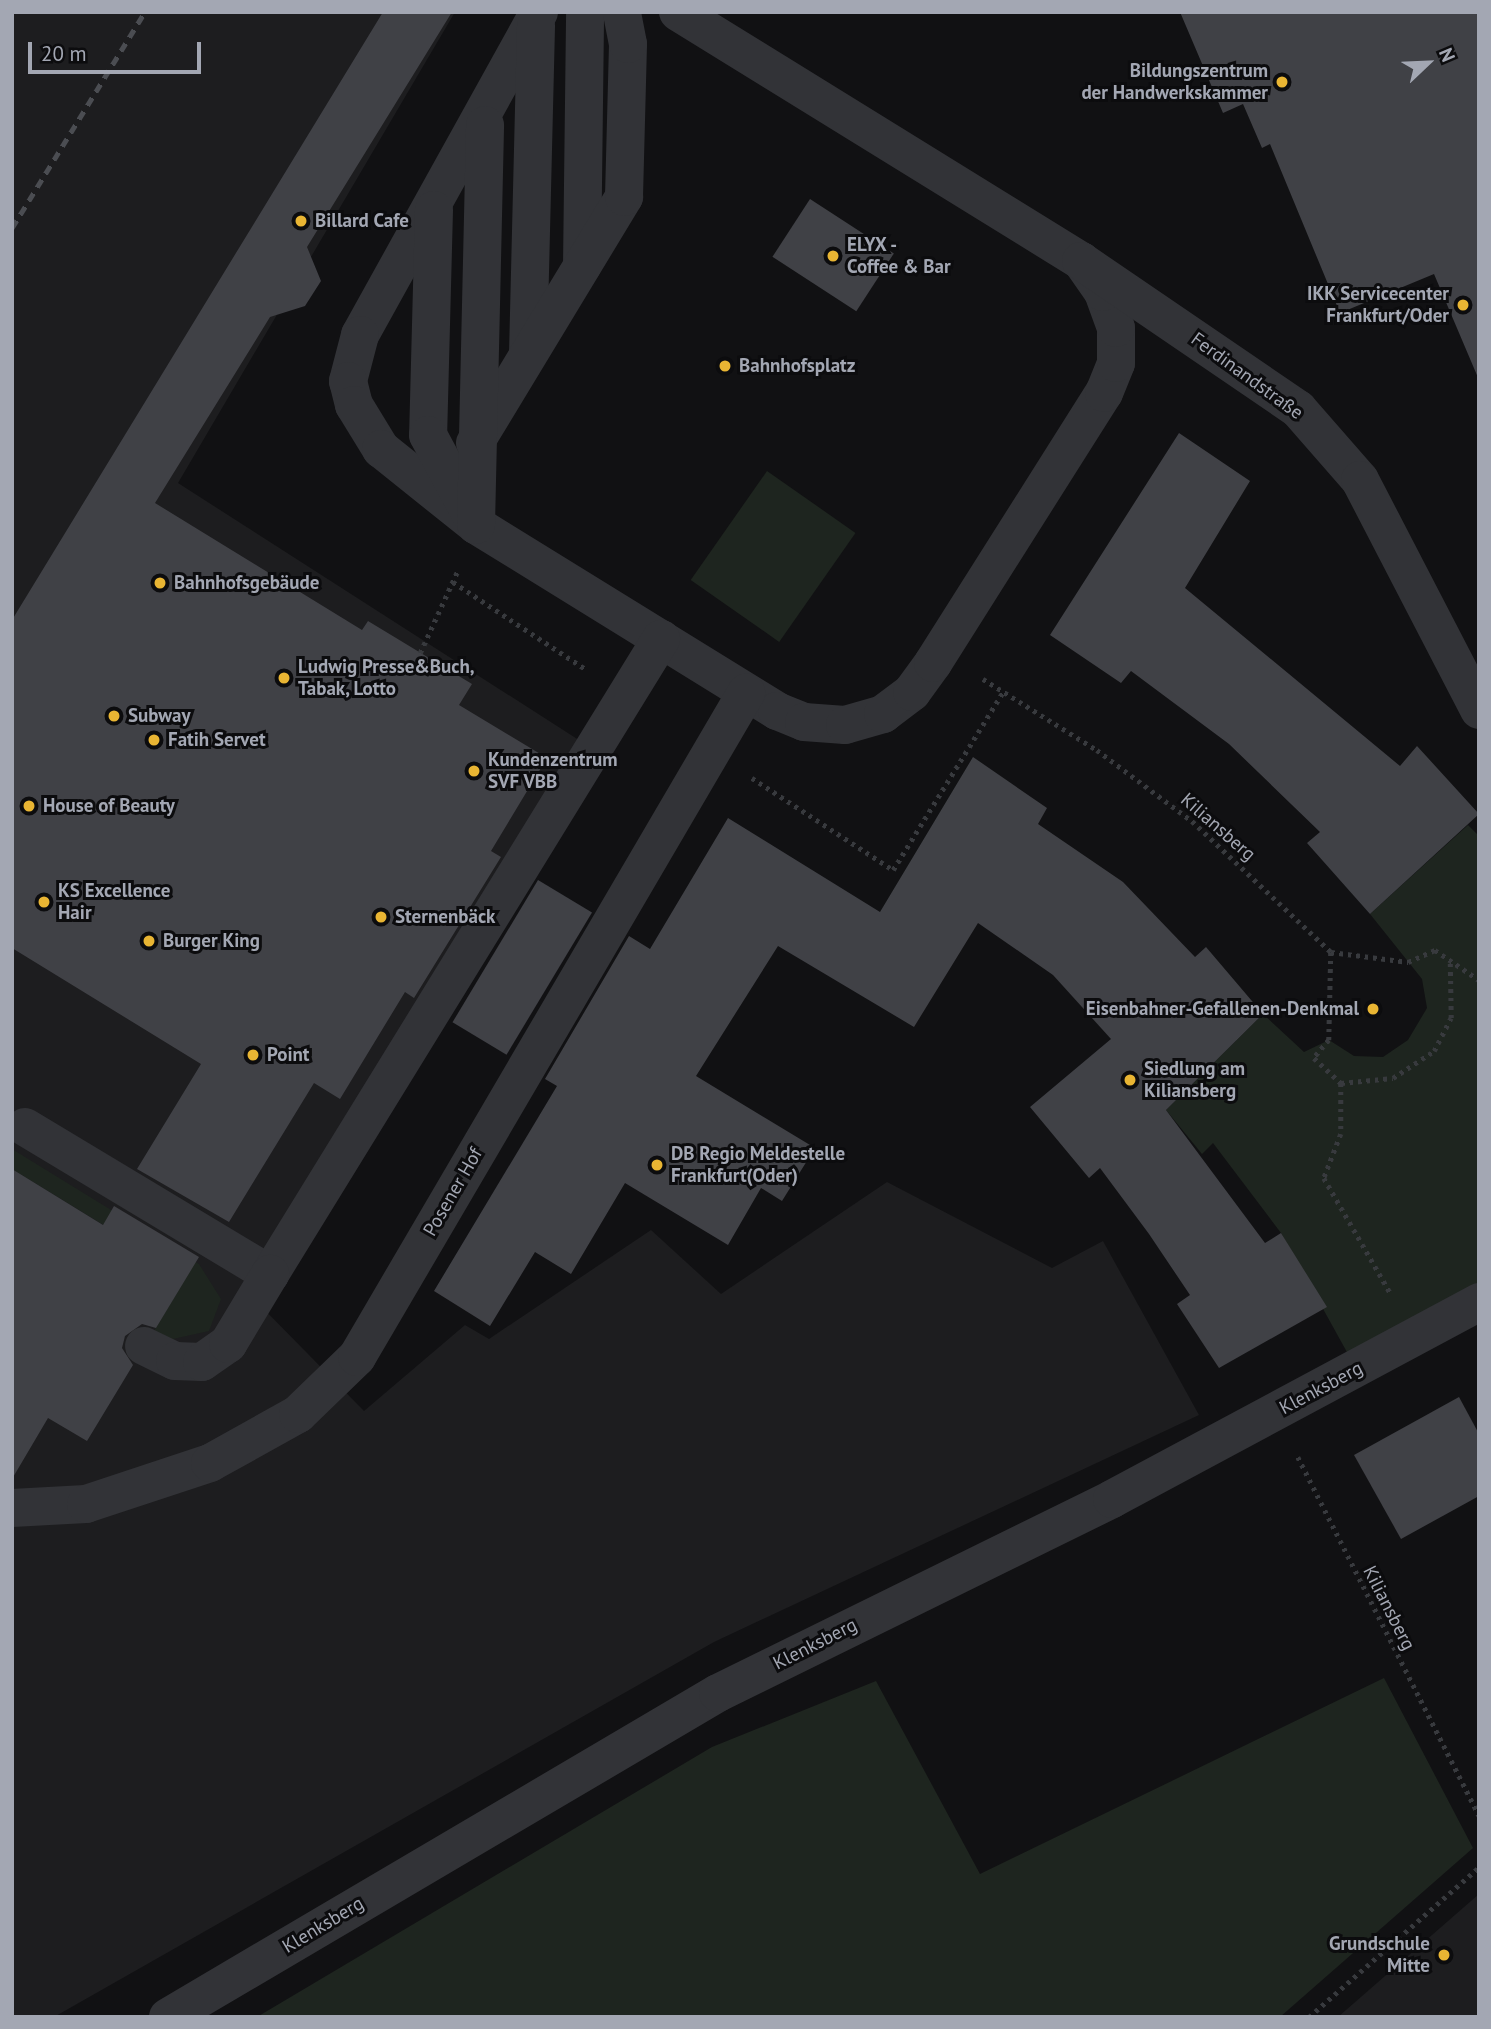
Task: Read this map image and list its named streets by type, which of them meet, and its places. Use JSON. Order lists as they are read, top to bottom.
{
  "streets": {
    "street": ["Ferdinandstraße", "Posener Hof", "Klenksberg"],
    "path": ["Kiliansberg"]
  },
  "crossings": [
    ["Kiliansberg", "Klenksberg"]
  ],
  "places": [
    "Bildungszentrum der Handwerkskammer",
    "Billard Cafe",
    "ELYX - Coffee & Bar",
    "IKK Servicecenter Frankfurt/Oder",
    "Bahnhofsplatz",
    "Bahnhofsgebäude",
    "Ludwig Presse&Buch, Tabak, Lotto",
    "Subway",
    "Fatih Servet",
    "Kundenzentrum SVF VBB",
    "House of Beauty",
    "KS Excellence Hair",
    "Sternenbäck",
    "Burger King",
    "Eisenbahner-Gefallenen-Denkmal",
    "Point",
    "Siedlung am Kiliansberg",
    "DB Regio Meldestelle Frankfurt(Oder)",
    "Grundschule Mitte"
  ],
  "scale_bar": "20 m",
  "north": "top right"
}
